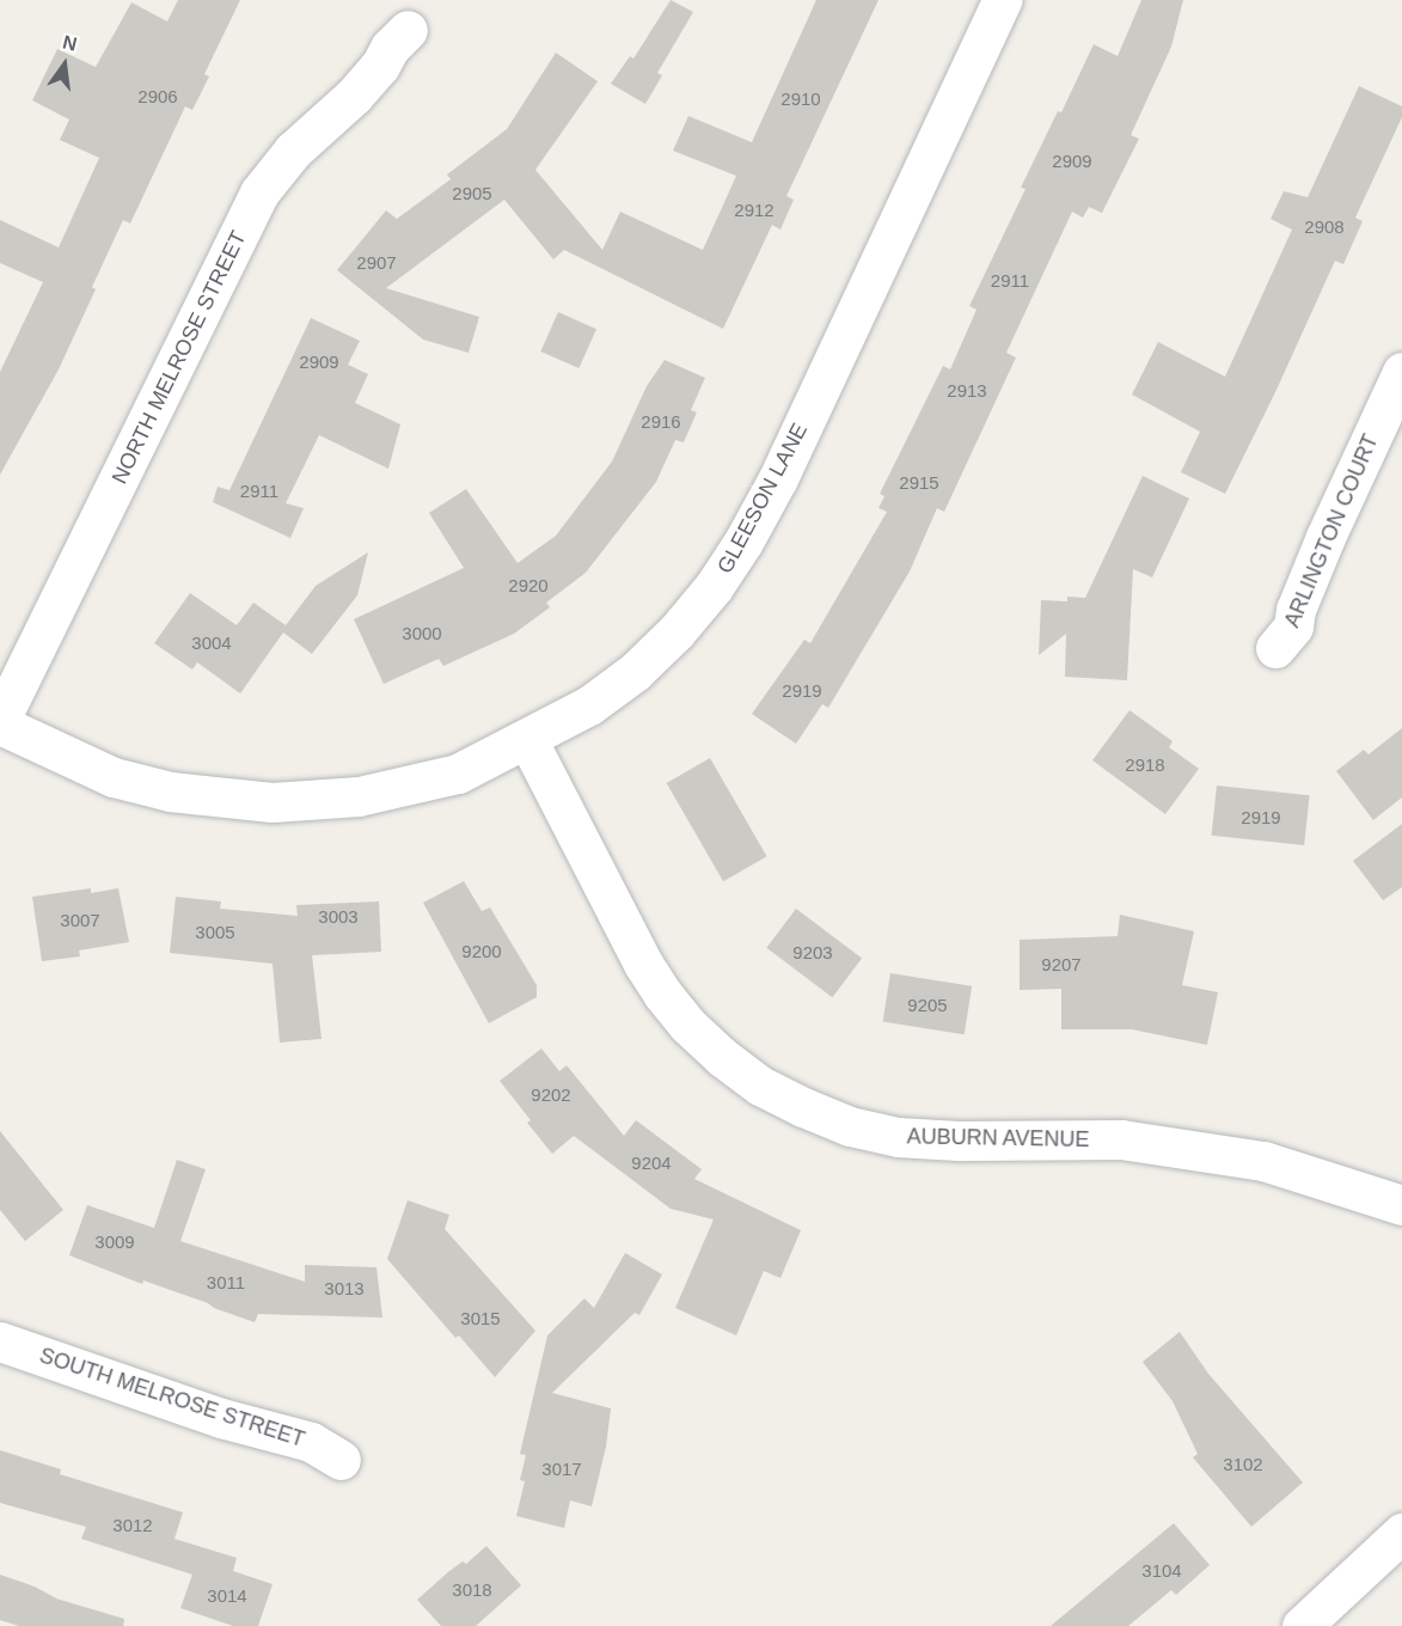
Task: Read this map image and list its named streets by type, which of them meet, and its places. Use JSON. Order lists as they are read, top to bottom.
{
  "streets": {
    "street": [
      "NORTH MELROSE STREET",
      "GLEESON LANE",
      "ARLINGTON COURT",
      "AUBURN AVENUE",
      "SOUTH MELROSE STREET"
    ]
  },
  "crossings": [
    ["NORTH MELROSE STREET", "GLEESON LANE"],
    ["GLEESON LANE", "AUBURN AVENUE"]
  ],
  "house_numbers": [
    "2906",
    "2910",
    "2909",
    "2905",
    "2912",
    "2908",
    "2907",
    "2911",
    "2909",
    "2913",
    "2916",
    "2915",
    "2911",
    "2920",
    "3000",
    "3004",
    "2919",
    "2918",
    "2919",
    "3003",
    "3007",
    "3005",
    "9200",
    "9203",
    "9207",
    "9205",
    "9202",
    "9204",
    "3009",
    "3011",
    "3013",
    "3015",
    "3102",
    "3017",
    "3012",
    "3104",
    "3018",
    "3014"
  ],
  "north": "top"
}
